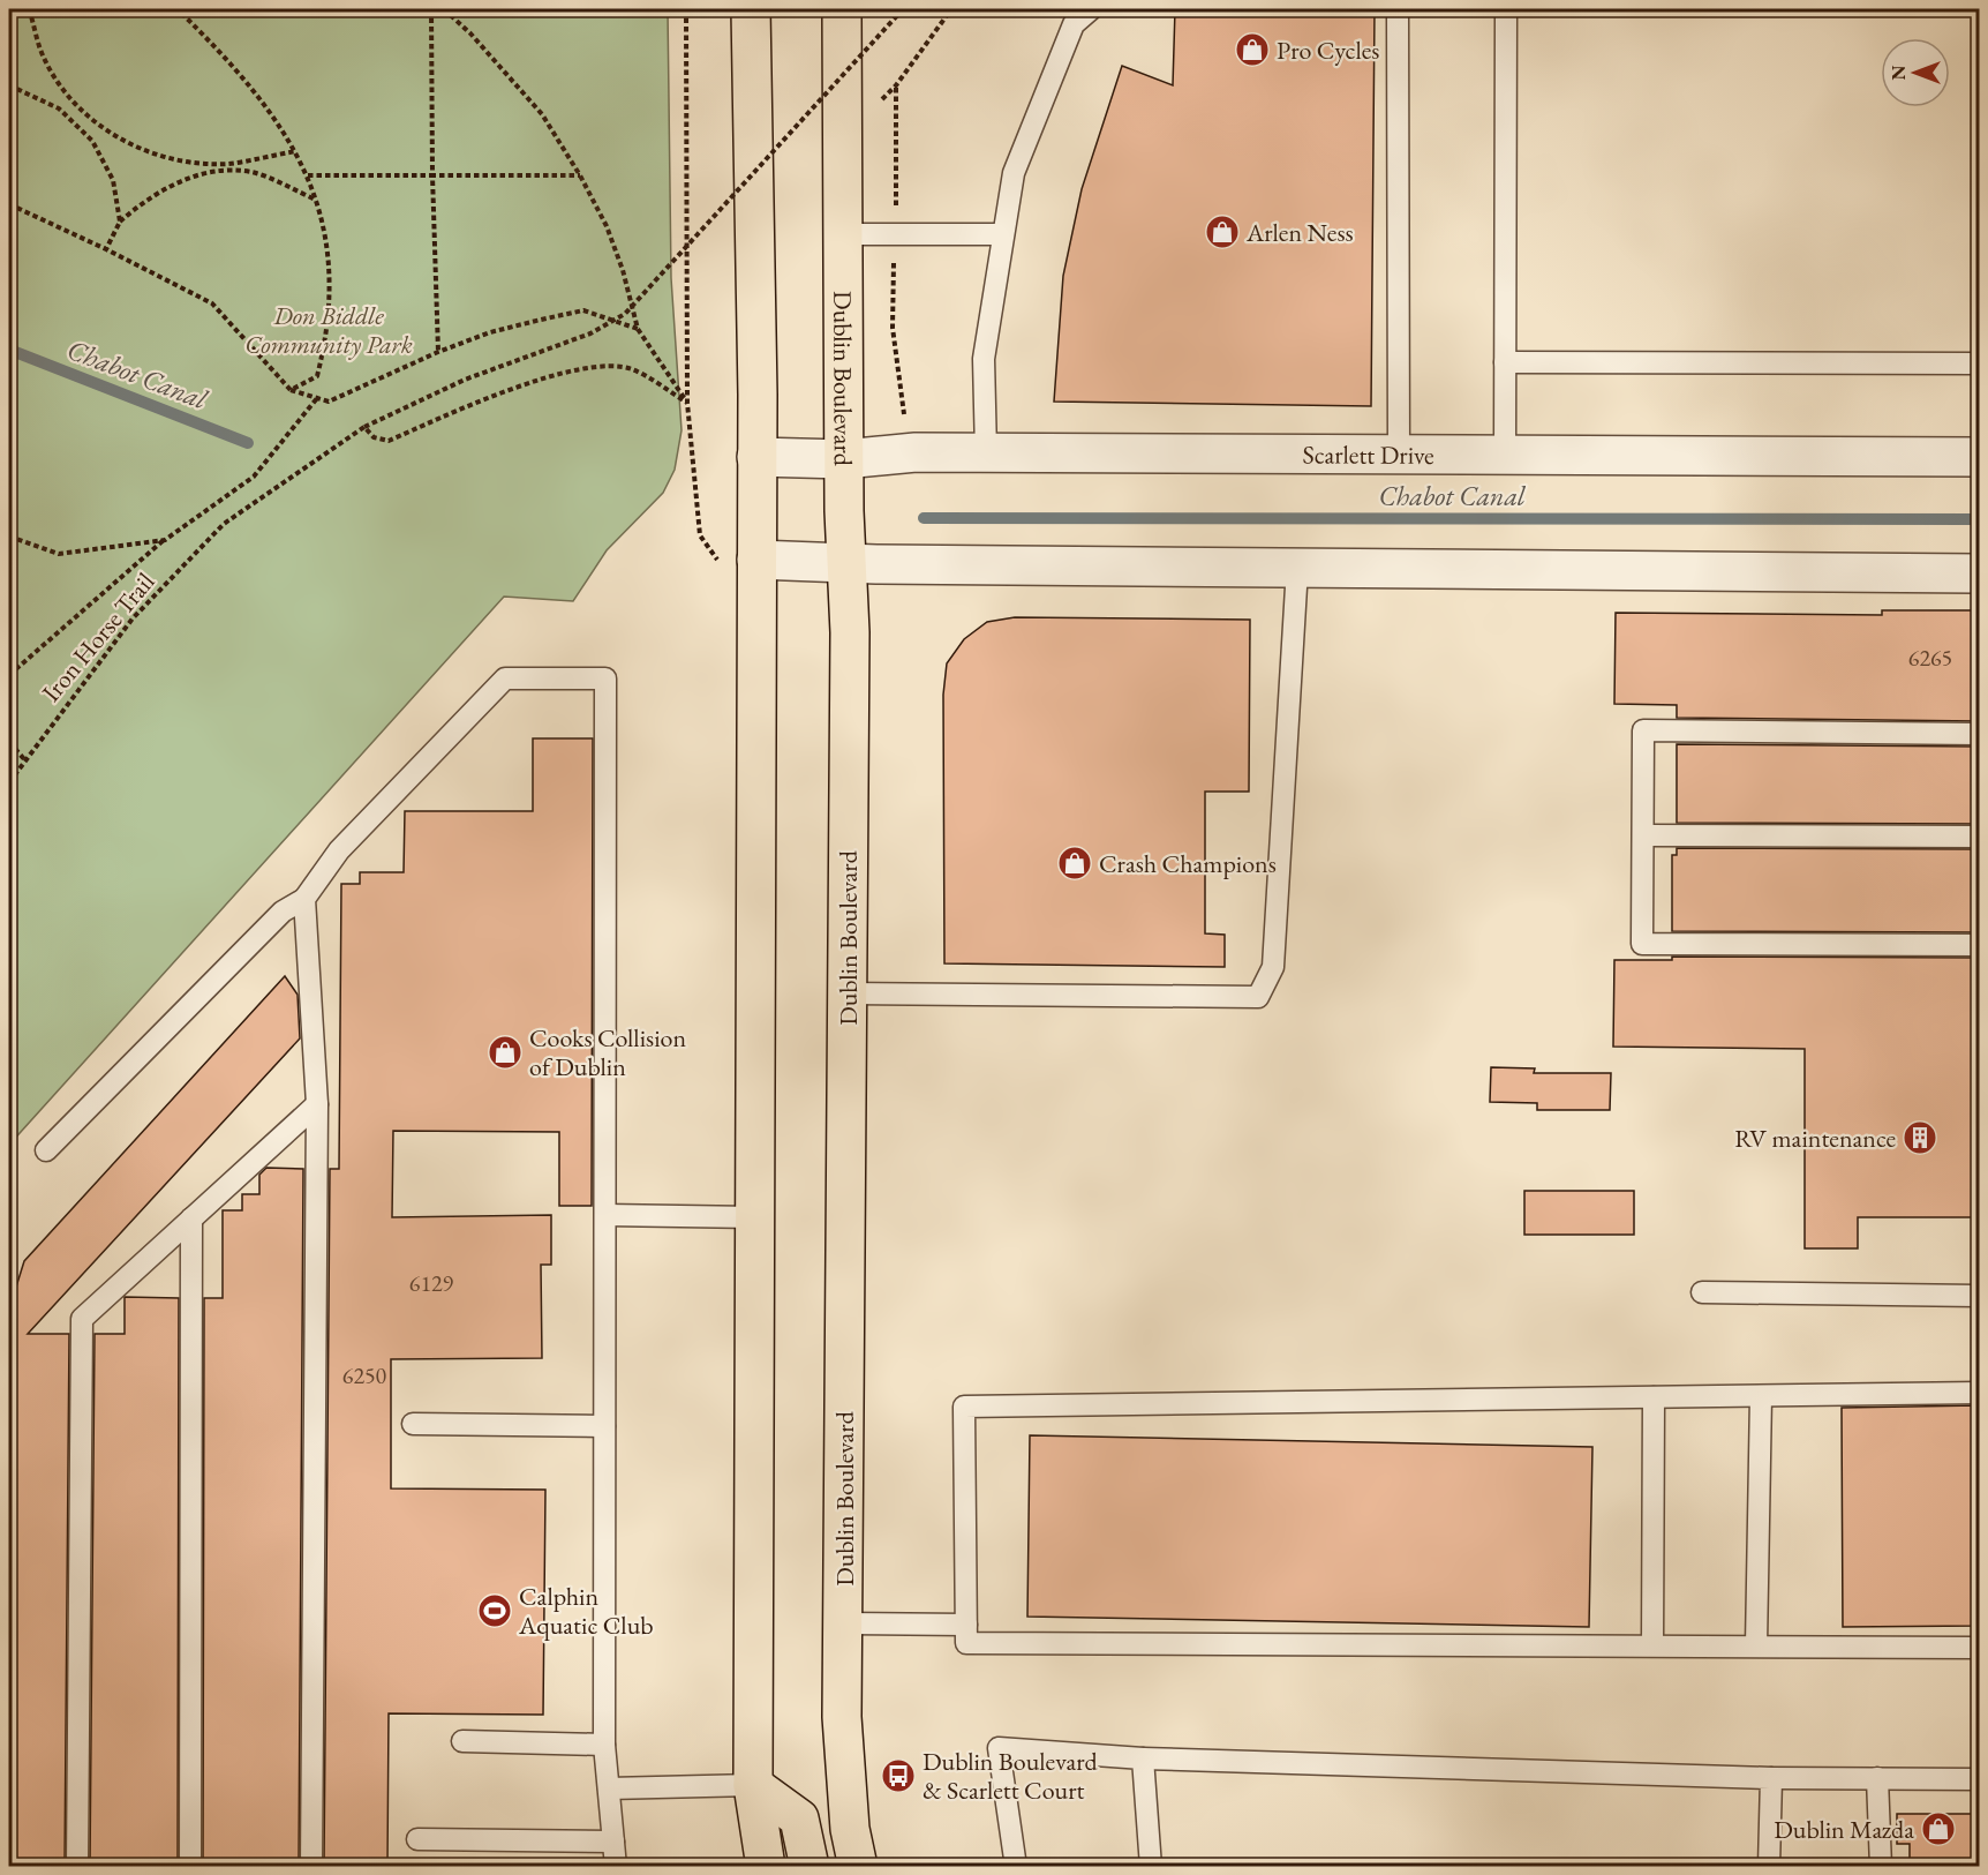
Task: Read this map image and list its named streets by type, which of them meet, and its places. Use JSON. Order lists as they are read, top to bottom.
{
  "streets": {
    "main road": ["Dublin Boulevard"],
    "street": ["Scarlett Drive"],
    "path": ["Iron Horse Trail"]
  },
  "crossings": [
    ["Dublin Boulevard", "Scarlett Drive"]
  ],
  "water": ["Chabot Canal"],
  "parks": ["Don Biddle Community Park"],
  "places": {
    "shop": [
      "Pro Cycles",
      "Arlen Ness",
      "Crash Champions",
      "Cooks Collision of Dublin",
      "Dublin Mazda"
    ],
    "building": ["RV maintenance"],
    "sports": ["Calphin Aquatic Club"],
    "bus stop": ["Dublin Boulevard & Scarlett Court"]
  },
  "house_numbers": ["6265", "6129", "6250"],
  "north": "left"
}
